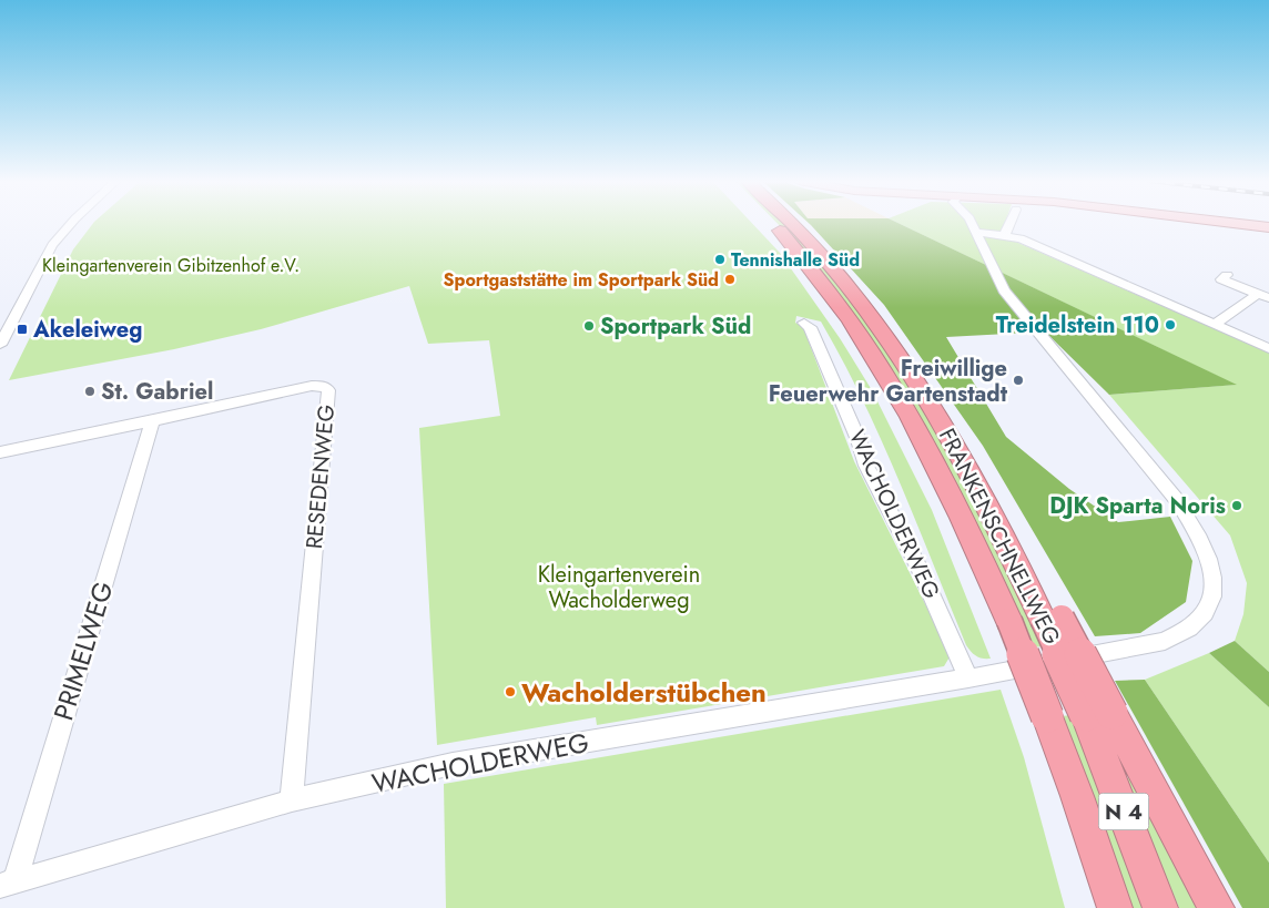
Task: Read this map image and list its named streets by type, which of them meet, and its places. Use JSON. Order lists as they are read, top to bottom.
{
  "streets": {
    "highway": ["FRANKENSCHNELLWEG", "N 4"],
    "street": ["RESEDENWEG", "WACHOLDERWEG", "PRIMELWEG"]
  },
  "crossings": [
    ["RESEDENWEG", "WACHOLDERWEG"],
    ["RESEDENWEG", "PRIMELWEG"],
    ["WACHOLDERWEG", "PRIMELWEG"]
  ],
  "parks": ["Kleingartenverein Gibitzenhof e.V.", "Kleingartenverein Wacholderweg"],
  "places": {
    "other": [
      "Tennishalle Süd",
      "Sportgaststätte im Sportpark Süd",
      "Treidelstein 110",
      "Sportpark Süd",
      "Freiwillige Feuerwehr Gartenstadt",
      "St. Gabriel",
      "DJK Sparta Noris",
      "Wacholderstübchen"
    ],
    "transit": ["Akeleiweg"]
  }
}
